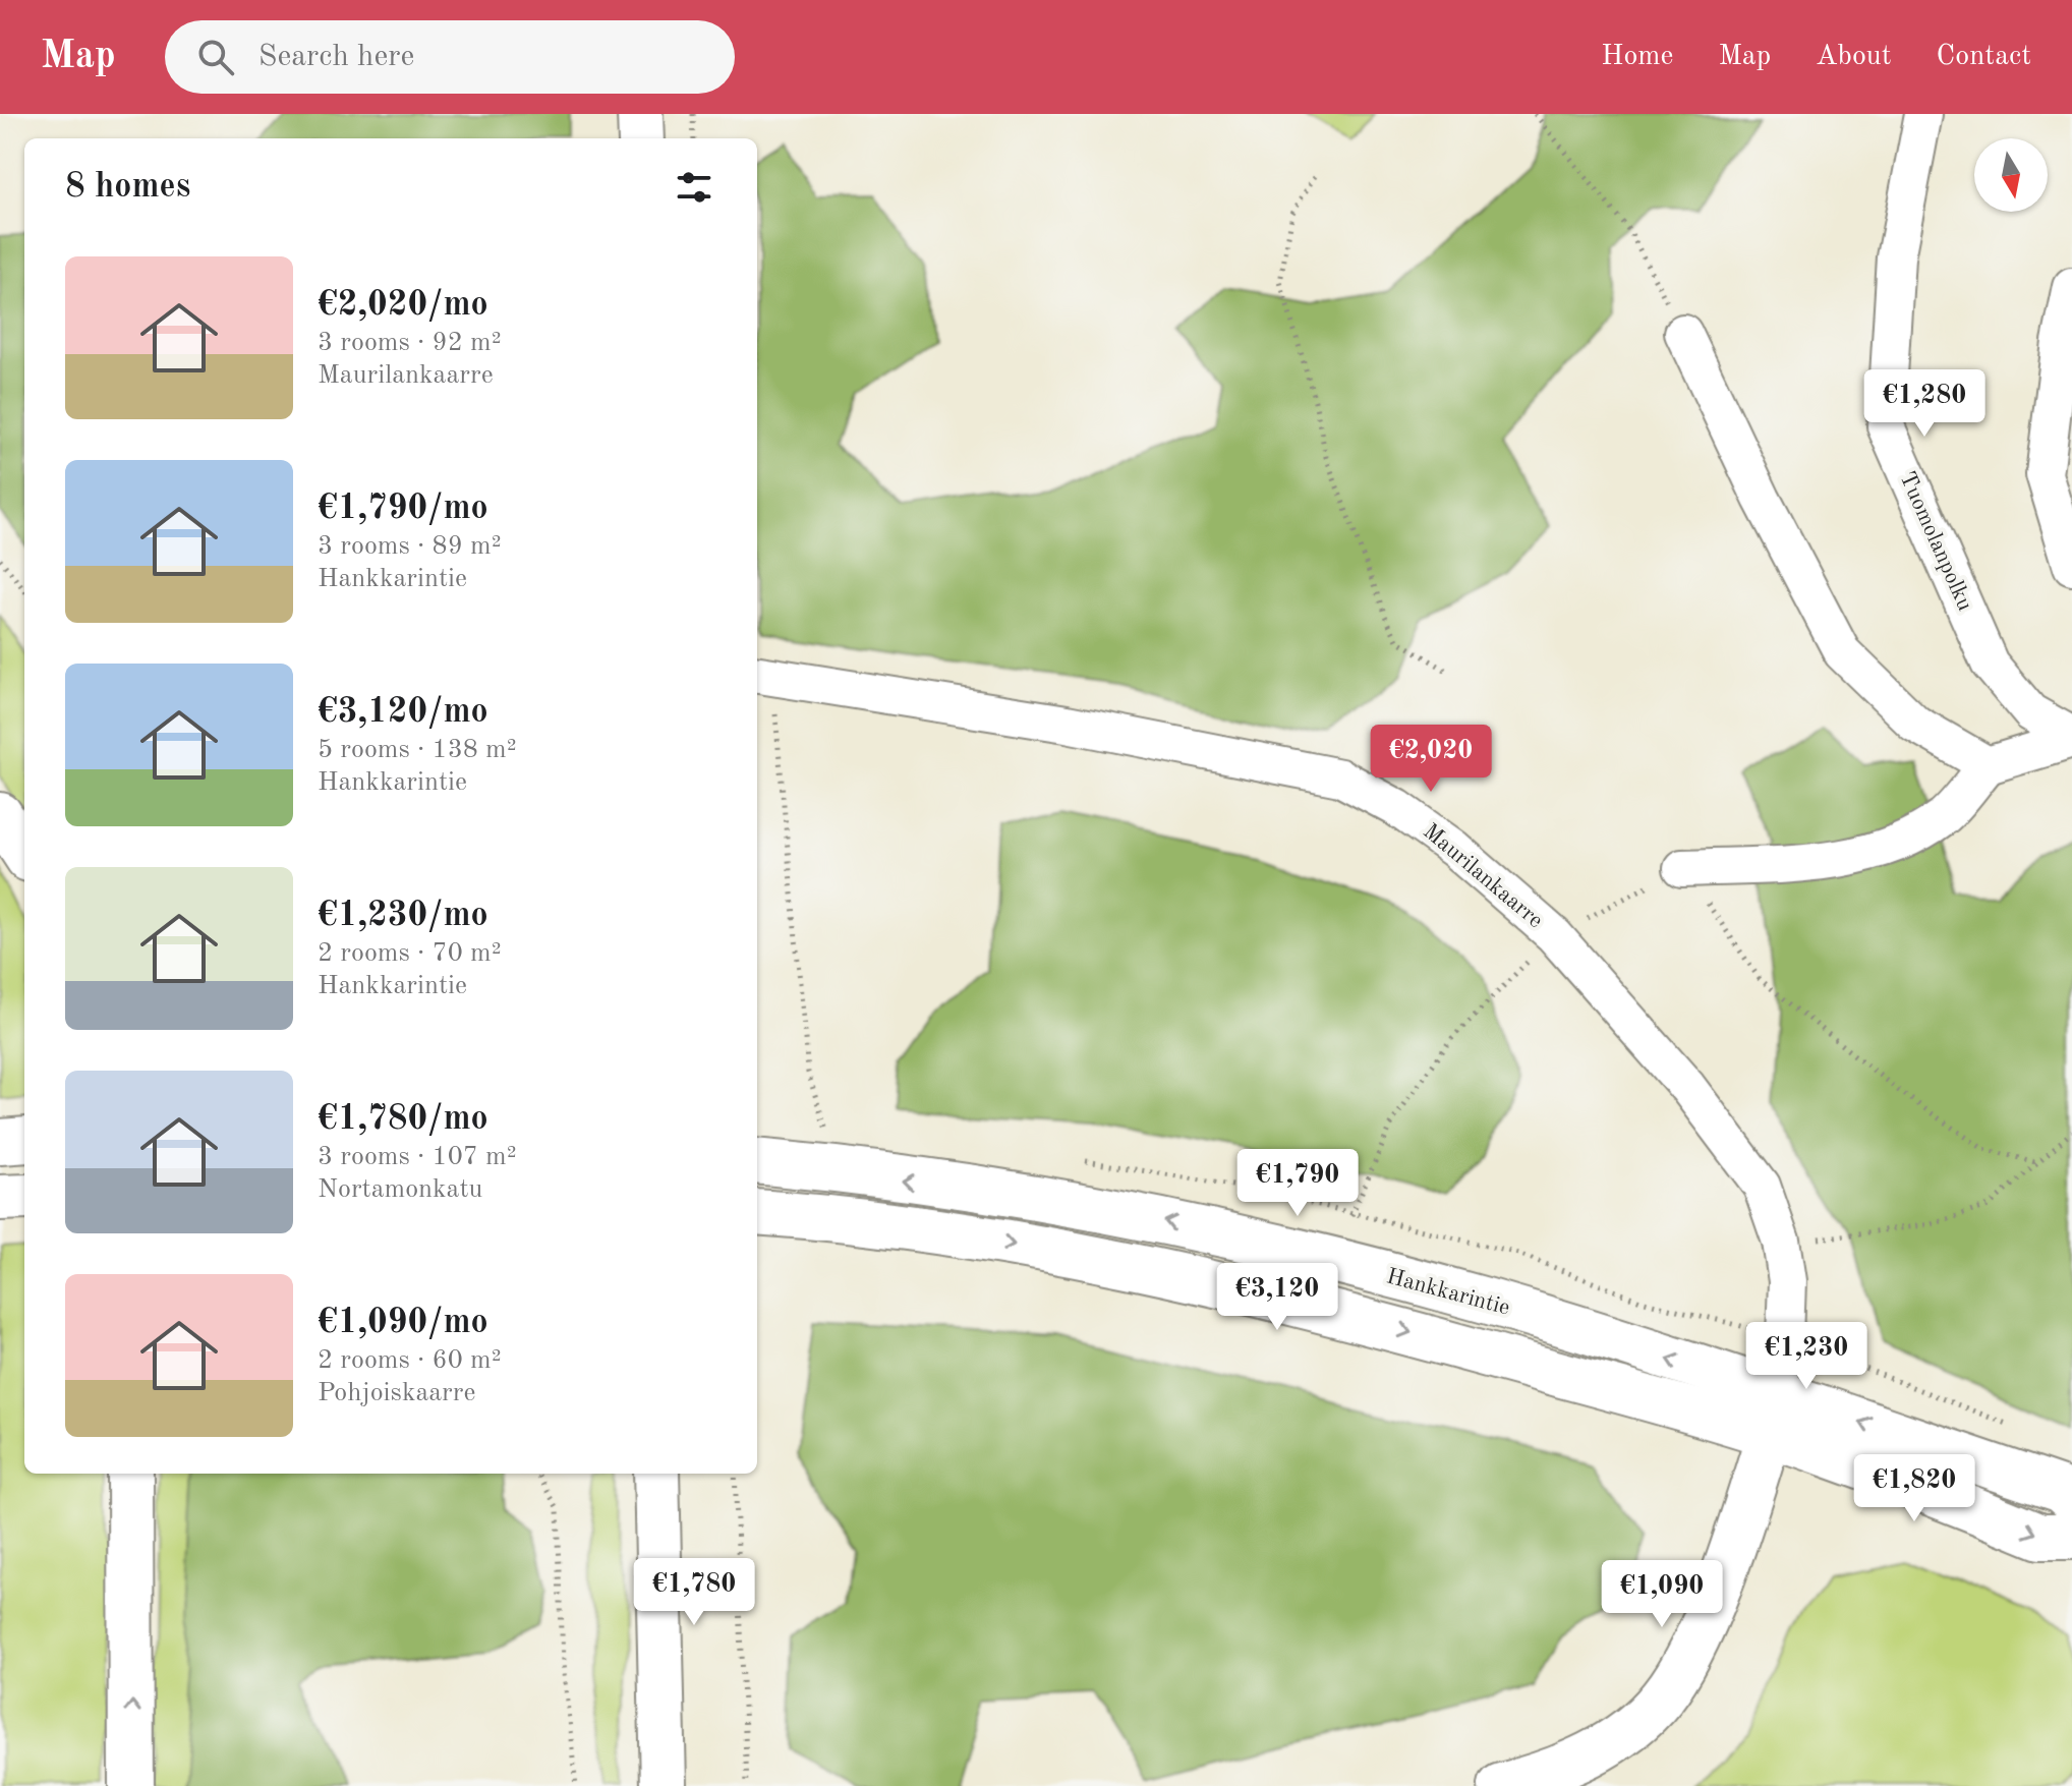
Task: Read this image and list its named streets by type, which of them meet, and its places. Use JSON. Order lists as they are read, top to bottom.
{
  "streets": {
    "main road": ["Hankkarintie"],
    "street": ["Tuomolanpolku", "Maurilankaarre"]
  },
  "crossings": [
    ["Maurilankaarre", "Hankkarintie"]
  ],
  "north": "bottom",
  "page": {
    "header": "Map",
    "search": "Search here",
    "nav": [
      "Home",
      "Map",
      "About",
      "Contact"
    ],
    "heading": "8 homes",
    "list": [
      {
        "name": "€2,020/mo",
        "note": "3 rooms · 92 m² · Maurilankaarre"
      },
      {
        "name": "€1,790/mo",
        "note": "3 rooms · 89 m² · Hankkarintie"
      },
      {
        "name": "€3,120/mo",
        "note": "5 rooms · 138 m² · Hankkarintie"
      },
      {
        "name": "€1,230/mo",
        "note": "2 rooms · 70 m² · Hankkarintie"
      },
      {
        "name": "€1,780/mo",
        "note": "3 rooms · 107 m² · Nortamonkatu"
      },
      {
        "name": "€1,090/mo",
        "note": "2 rooms · 60 m² · Pohjoiskaarre"
      }
    ],
    "price": [
      "€1,280",
      "€2,020",
      "€1,790",
      "€3,120",
      "€1,230",
      "€1,820",
      "€1,780",
      "€1,090"
    ]
  }
}
